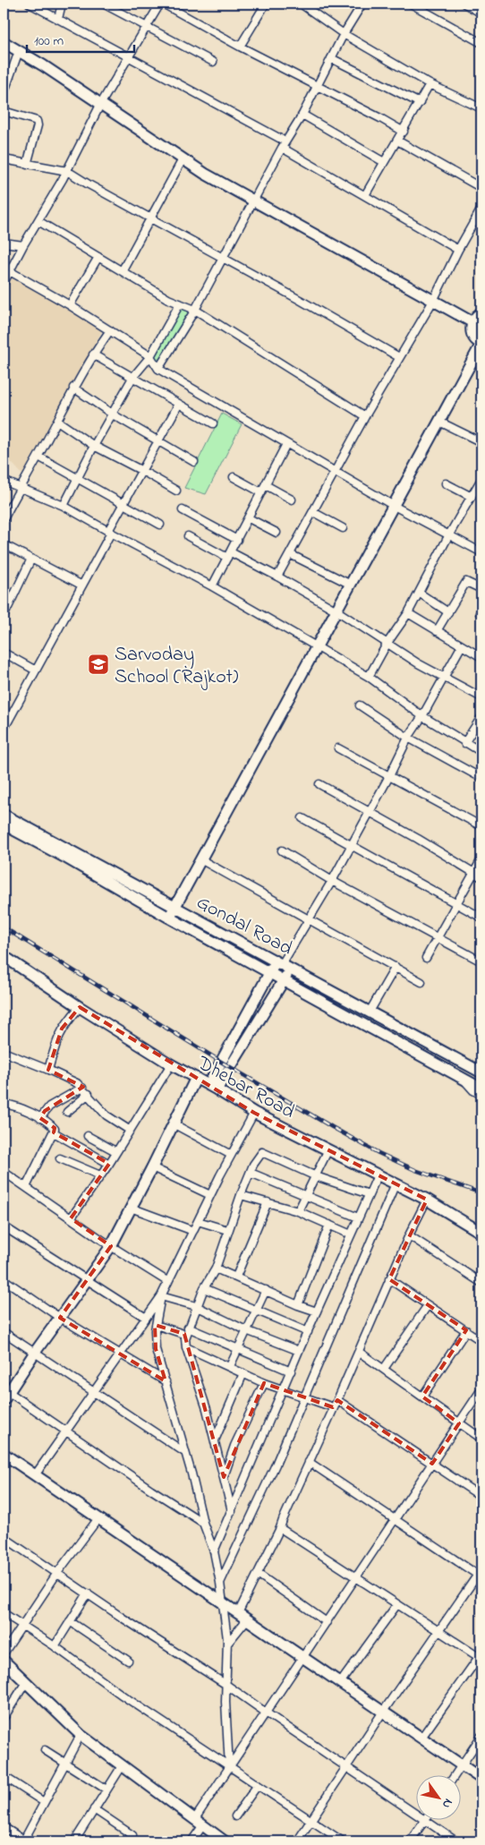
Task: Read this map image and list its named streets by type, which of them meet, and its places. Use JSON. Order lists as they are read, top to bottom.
{
  "streets": {
    "street": ["Gondal Road", "Dhebar Road"]
  },
  "places": {
    "school or university": ["Sarvoday School (Rajkot)"]
  },
  "scale_bar": "100 m",
  "north": "bottom right"
}
